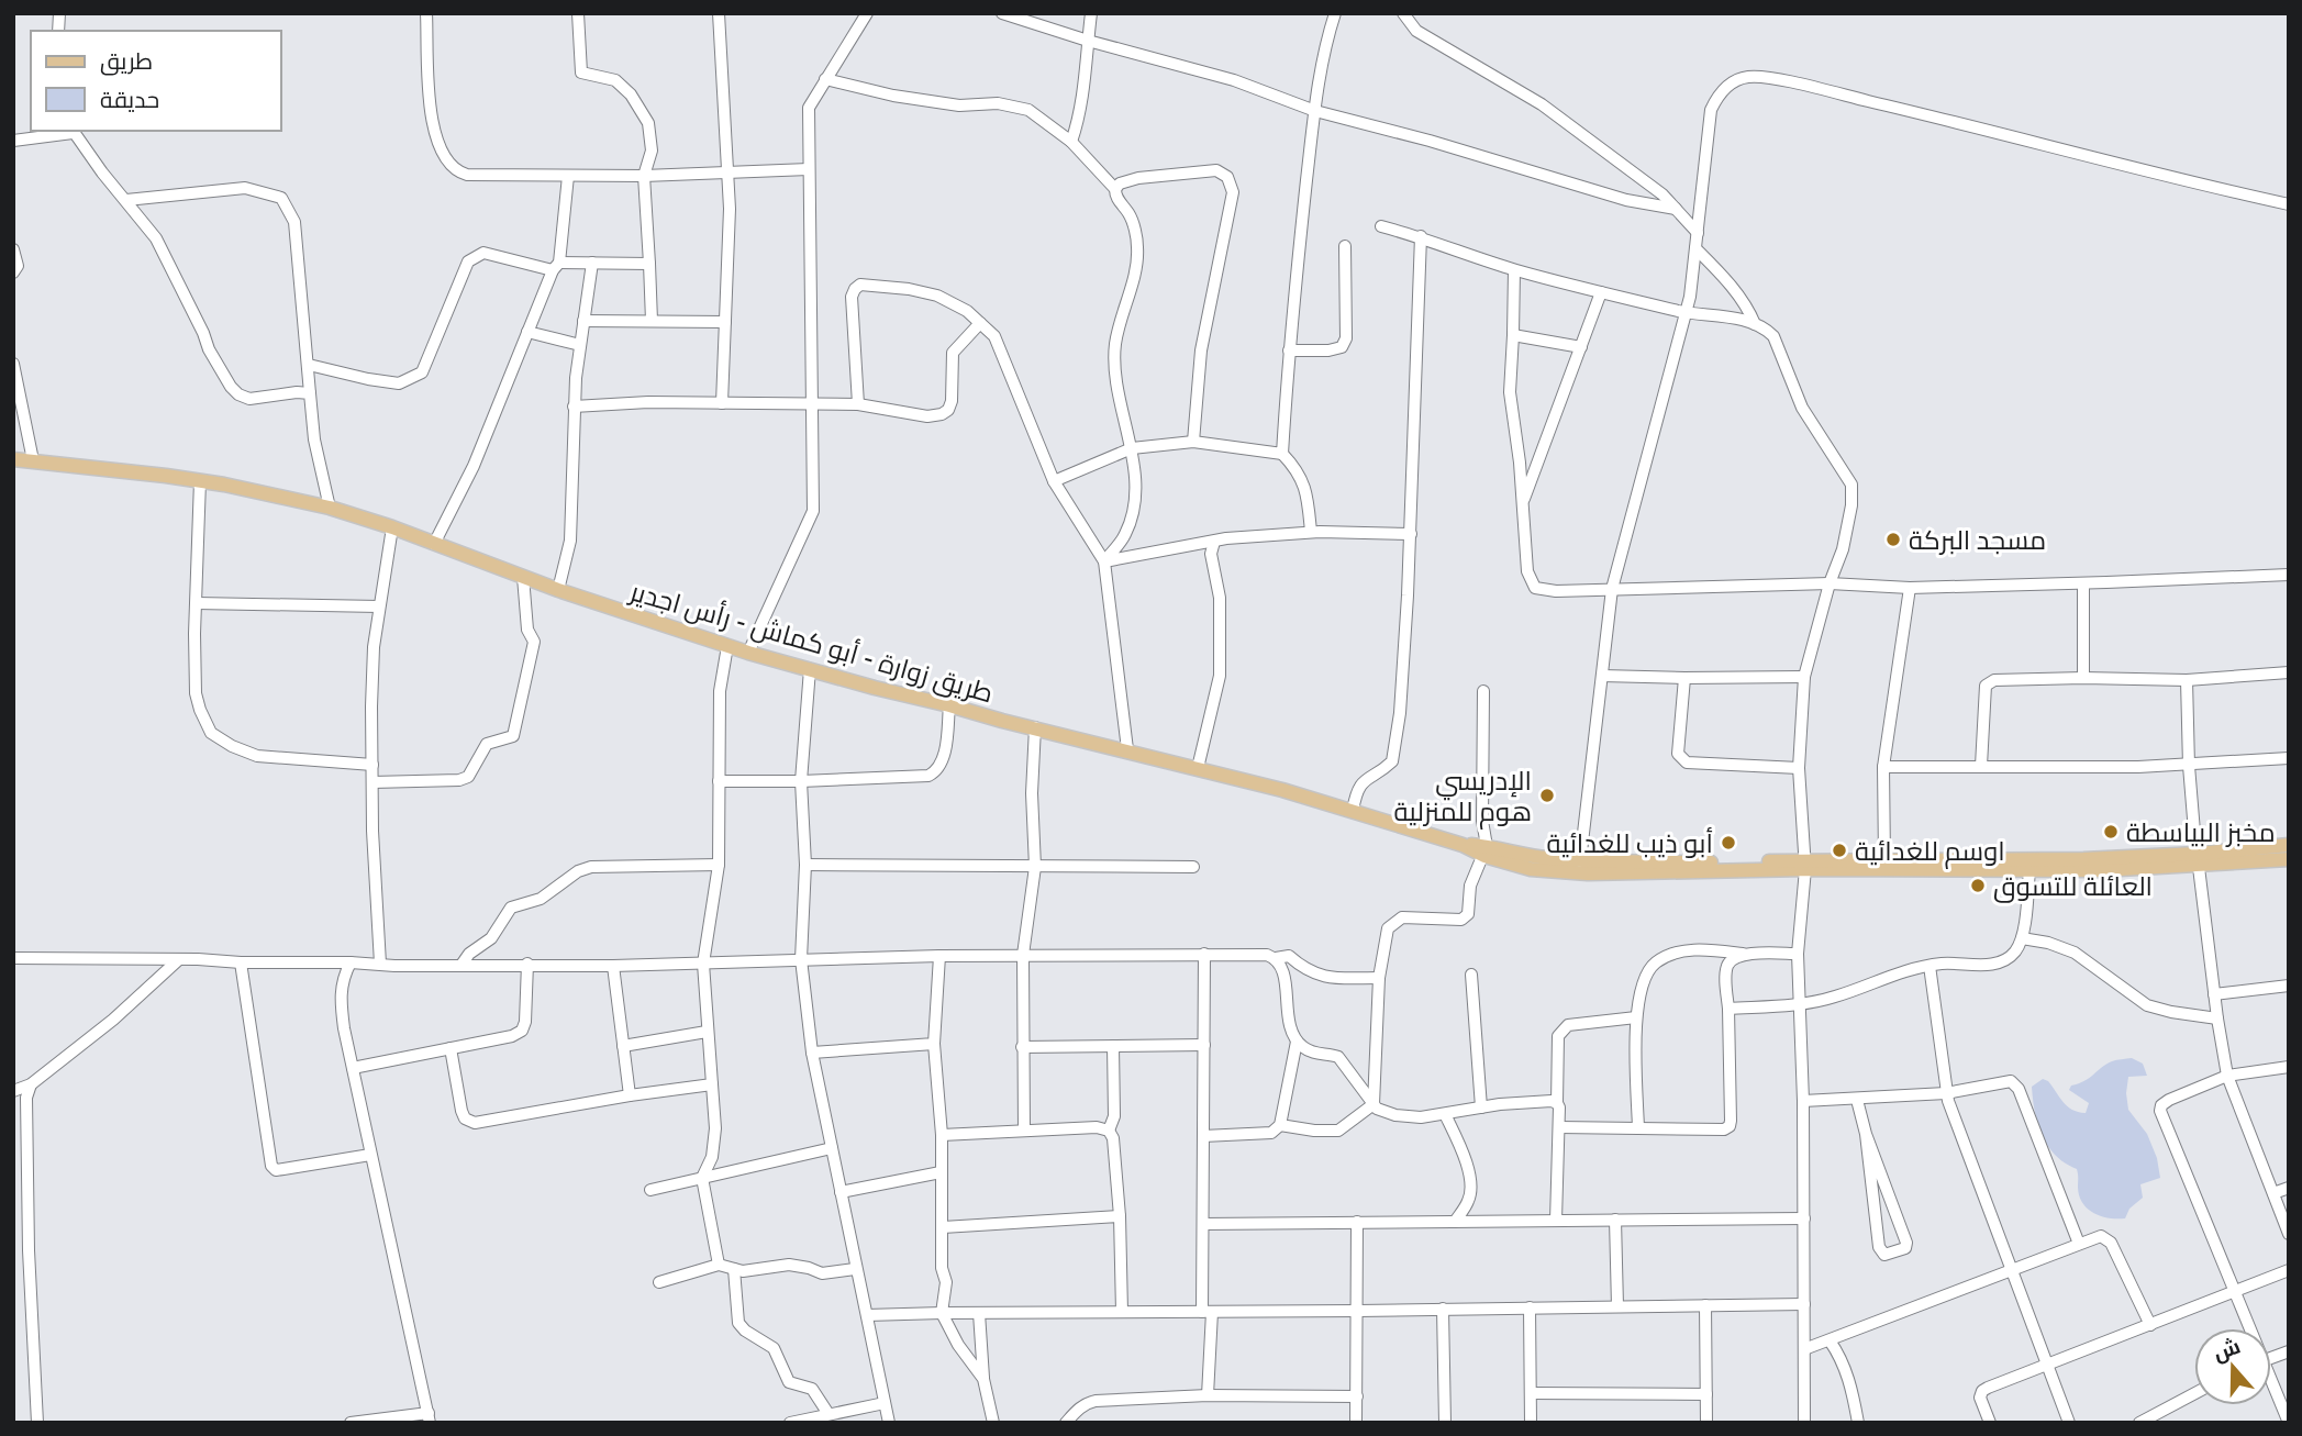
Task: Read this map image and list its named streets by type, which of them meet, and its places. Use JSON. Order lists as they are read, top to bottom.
{
  "streets": {
    "main road": ["طريق زوارة - أبو كماش - رأس اجدير"]
  },
  "places": [
    "مسجد البركة",
    "الإدريسي هوم للمنزلية",
    "مخبز البياسطة",
    "أبو ذيب للغدائية",
    "اوسم للغدائية",
    "العائلة للتسوق"
  ],
  "legend": ["طريق", "حديقة"],
  "north": "top"
}
